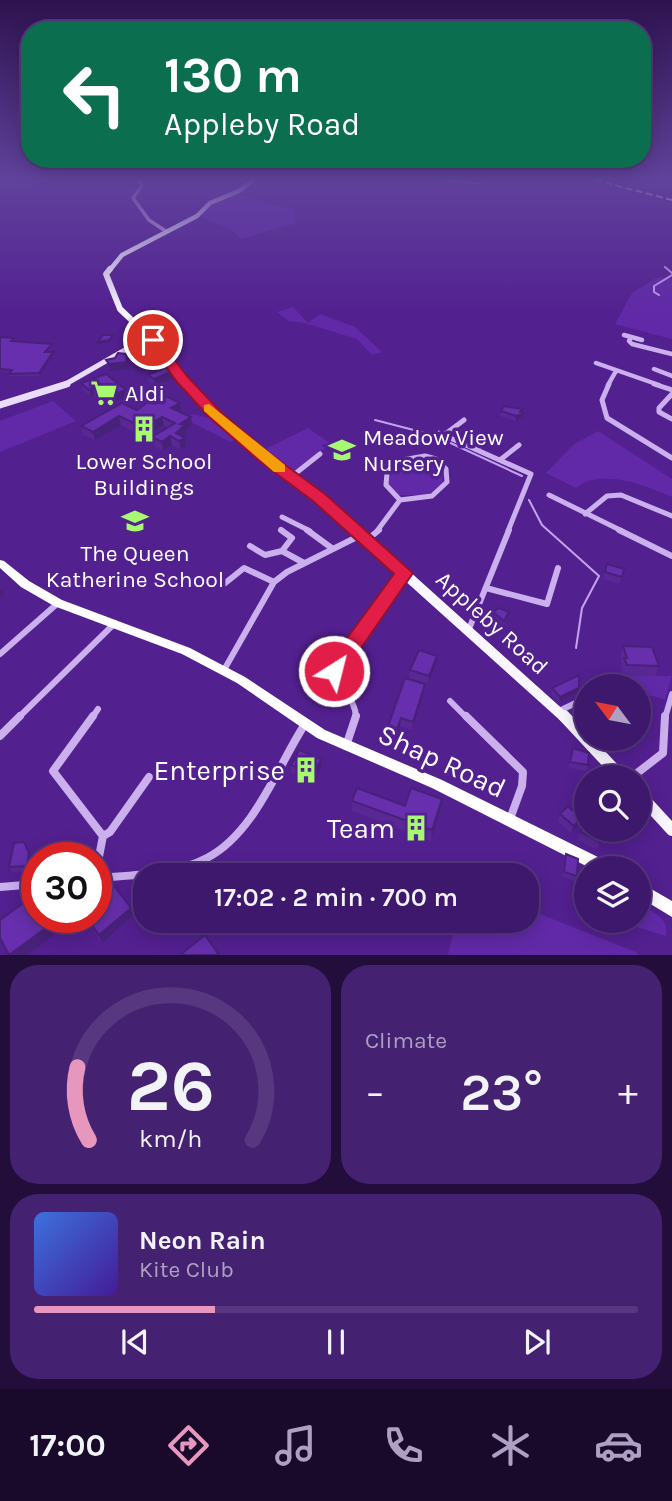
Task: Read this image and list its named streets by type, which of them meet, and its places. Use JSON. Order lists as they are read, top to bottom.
{
  "streets": {
    "highway": ["Shap Road"],
    "main road": ["Appleby Road"]
  },
  "places": {
    "supermarket": ["Aldi"],
    "building": ["Lower School Buildings", "Enterprise", "Team"],
    "school or university": ["Meadow View Nursery", "The Queen Katherine School"]
  },
  "north": "top left",
  "page": {
    "turn": ["130 m", "Appleby Road"],
    "limit": "30",
    "trip": "17:02 · 2 min · 700 m",
    "tile": "Climate",
    "heat": ["−", "23°", "+"],
    "song": ["Neon Rain", "Kite Club"],
    "tabs": "17:00",
    "gauge": ["26", "km/h"]
  }
}
